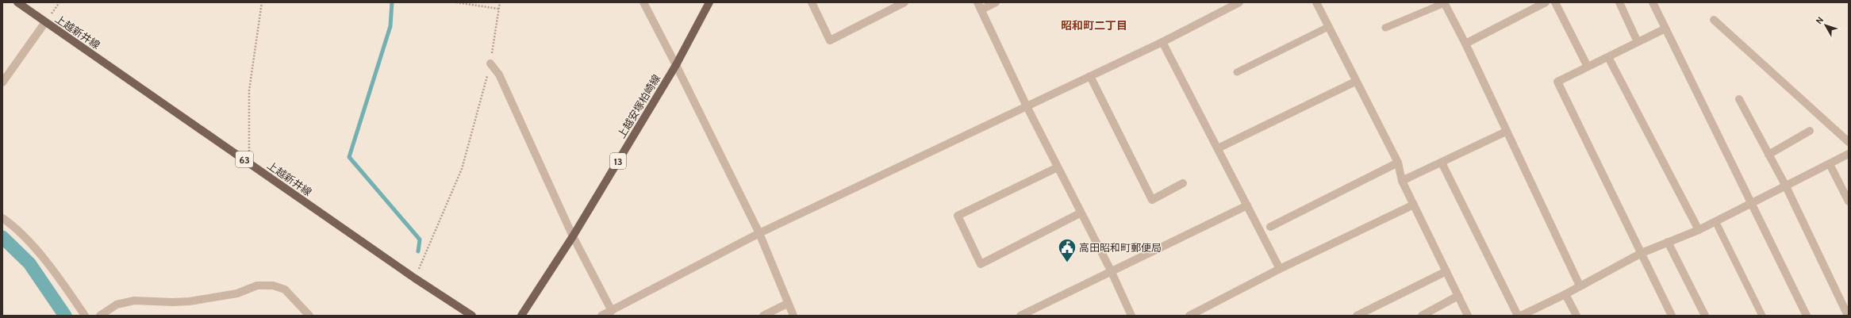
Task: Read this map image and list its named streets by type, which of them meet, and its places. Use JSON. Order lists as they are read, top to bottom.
{
  "streets": {
    "main road": [
      "上越新井線",
      "上越安塚柏崎線",
      "63",
      "13"
    ]
  },
  "districts": ["昭和町二丁目"],
  "places": {
    "public building": ["高田昭和町郵便局"]
  },
  "north": "top left"
}
